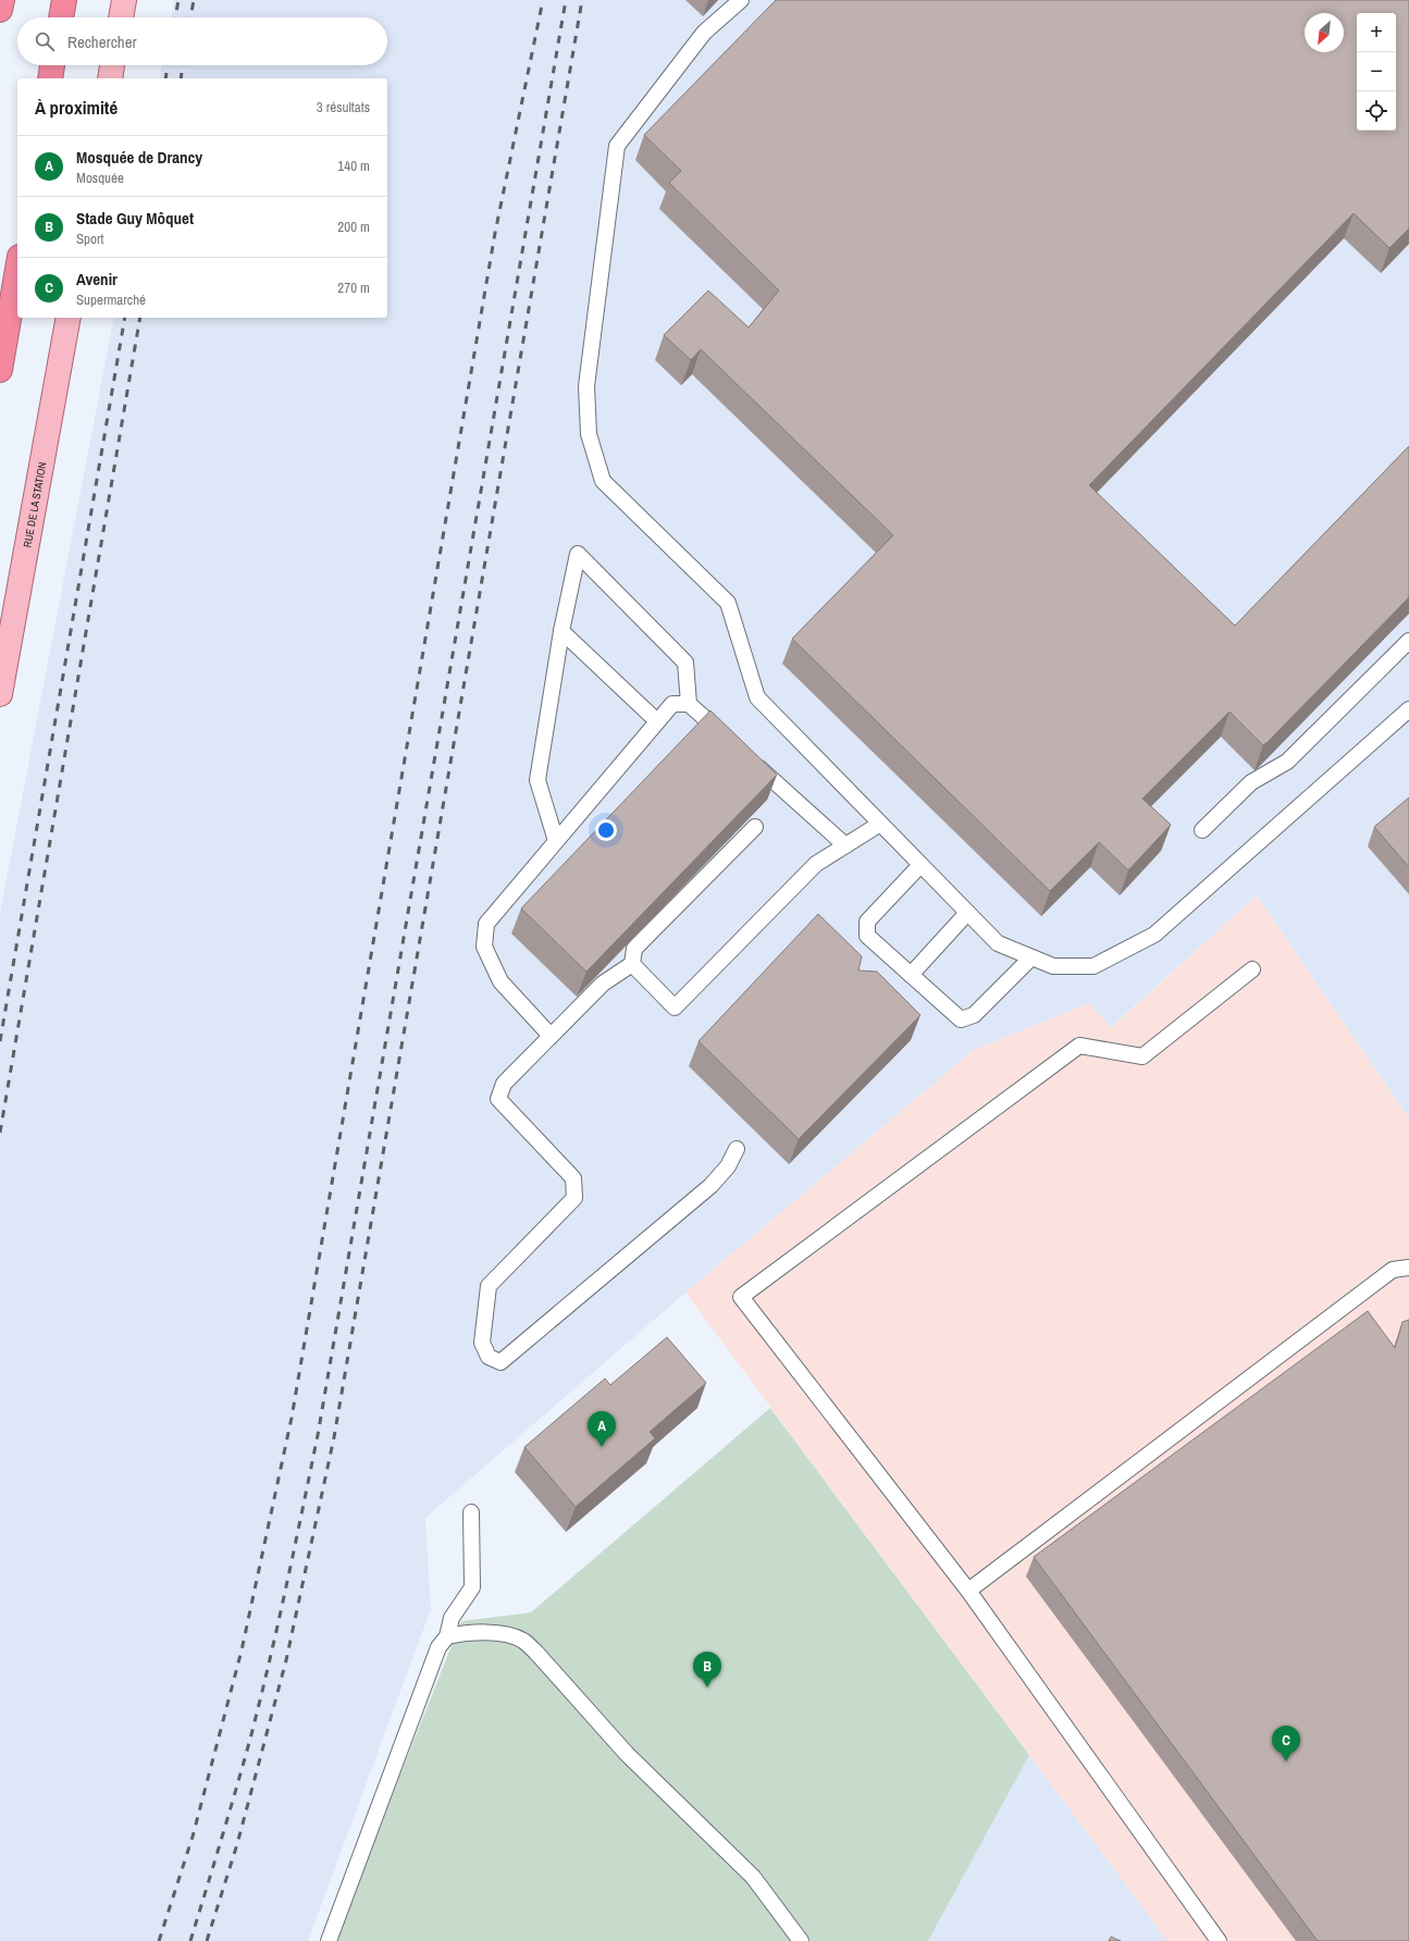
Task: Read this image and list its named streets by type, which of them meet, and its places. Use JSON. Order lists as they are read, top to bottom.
{
  "streets": {
    "main road": ["RUE DE LA STATION"]
  },
  "north": "bottom left",
  "page": {
    "map_buttons": ["+", "−"],
    "search": "Rechercher",
    "heading": ["À proximité", "3 résultats"],
    "list": [
      {
        "mark": "A",
        "name": "Mosquée de Drancy",
        "note": "Mosquée",
        "value": "140 m"
      },
      {
        "mark": "B",
        "name": "Stade Guy Môquet",
        "note": "Sport",
        "value": "200 m"
      },
      {
        "mark": "C",
        "name": "Avenir",
        "note": "Supermarché",
        "value": "270 m"
      }
    ],
    "pins": ["A", "B", "C"]
  }
}
